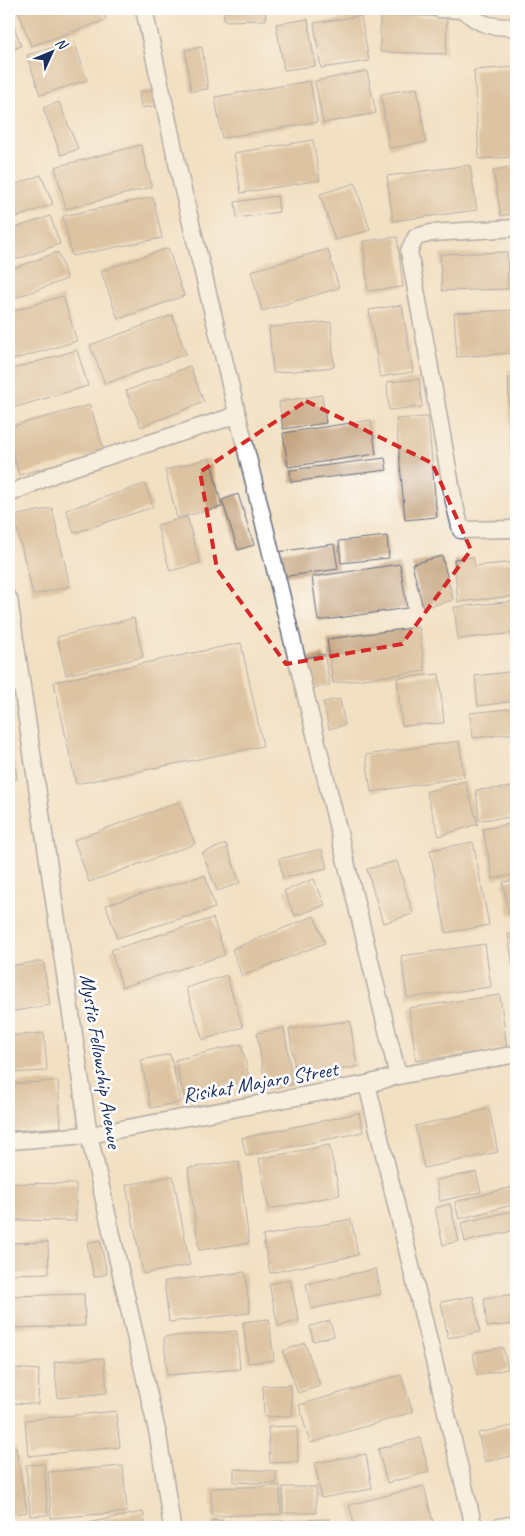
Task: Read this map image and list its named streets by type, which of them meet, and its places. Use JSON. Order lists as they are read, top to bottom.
{
  "streets": {
    "street": ["Mystic Fellowship Avenue", "Risikat Majaro Street"]
  },
  "crossings": [
    ["Mystic Fellowship Avenue", "Risikat Majaro Street"]
  ],
  "north": "top right"
}
